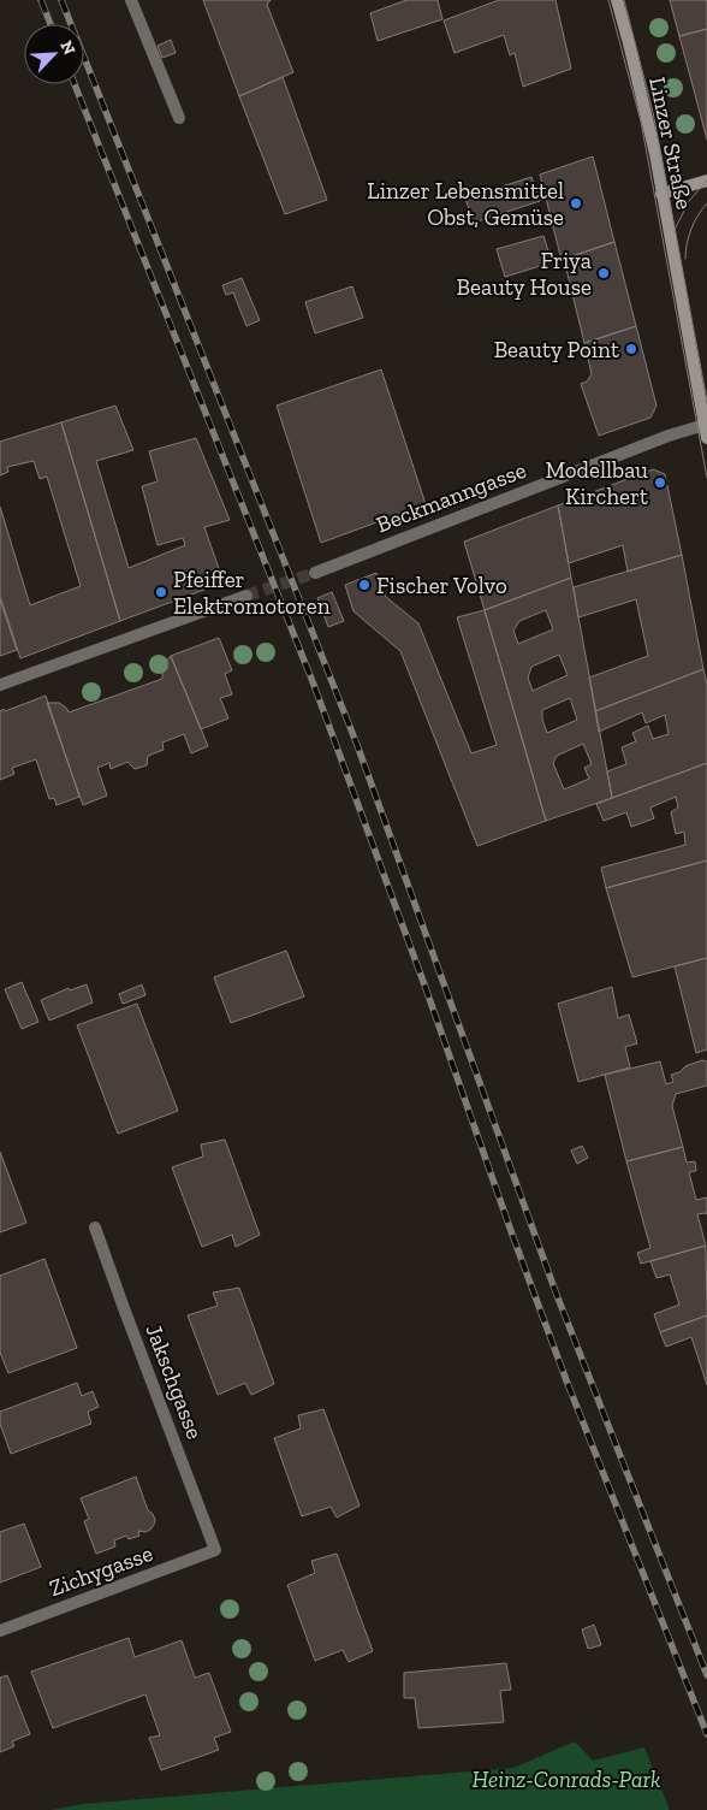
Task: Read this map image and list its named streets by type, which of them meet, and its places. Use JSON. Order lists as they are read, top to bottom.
{
  "streets": {
    "main road": ["Linzer Straße"],
    "street": ["Beckmanngasse", "Jakschgasse", "Zichygasse"]
  },
  "crossings": [
    ["Linzer Straße", "Beckmanngasse"],
    ["Jakschgasse", "Zichygasse"]
  ],
  "parks": ["Heinz-Conrads-Park"],
  "places": [
    "Linzer Lebensmittel Obst, Gemüse",
    "Friya Beauty House",
    "Beauty Point",
    "Modellbau Kirchert",
    "Fischer Volvo",
    "Pfeiffer Elektromotoren"
  ],
  "north": "top right"
}
